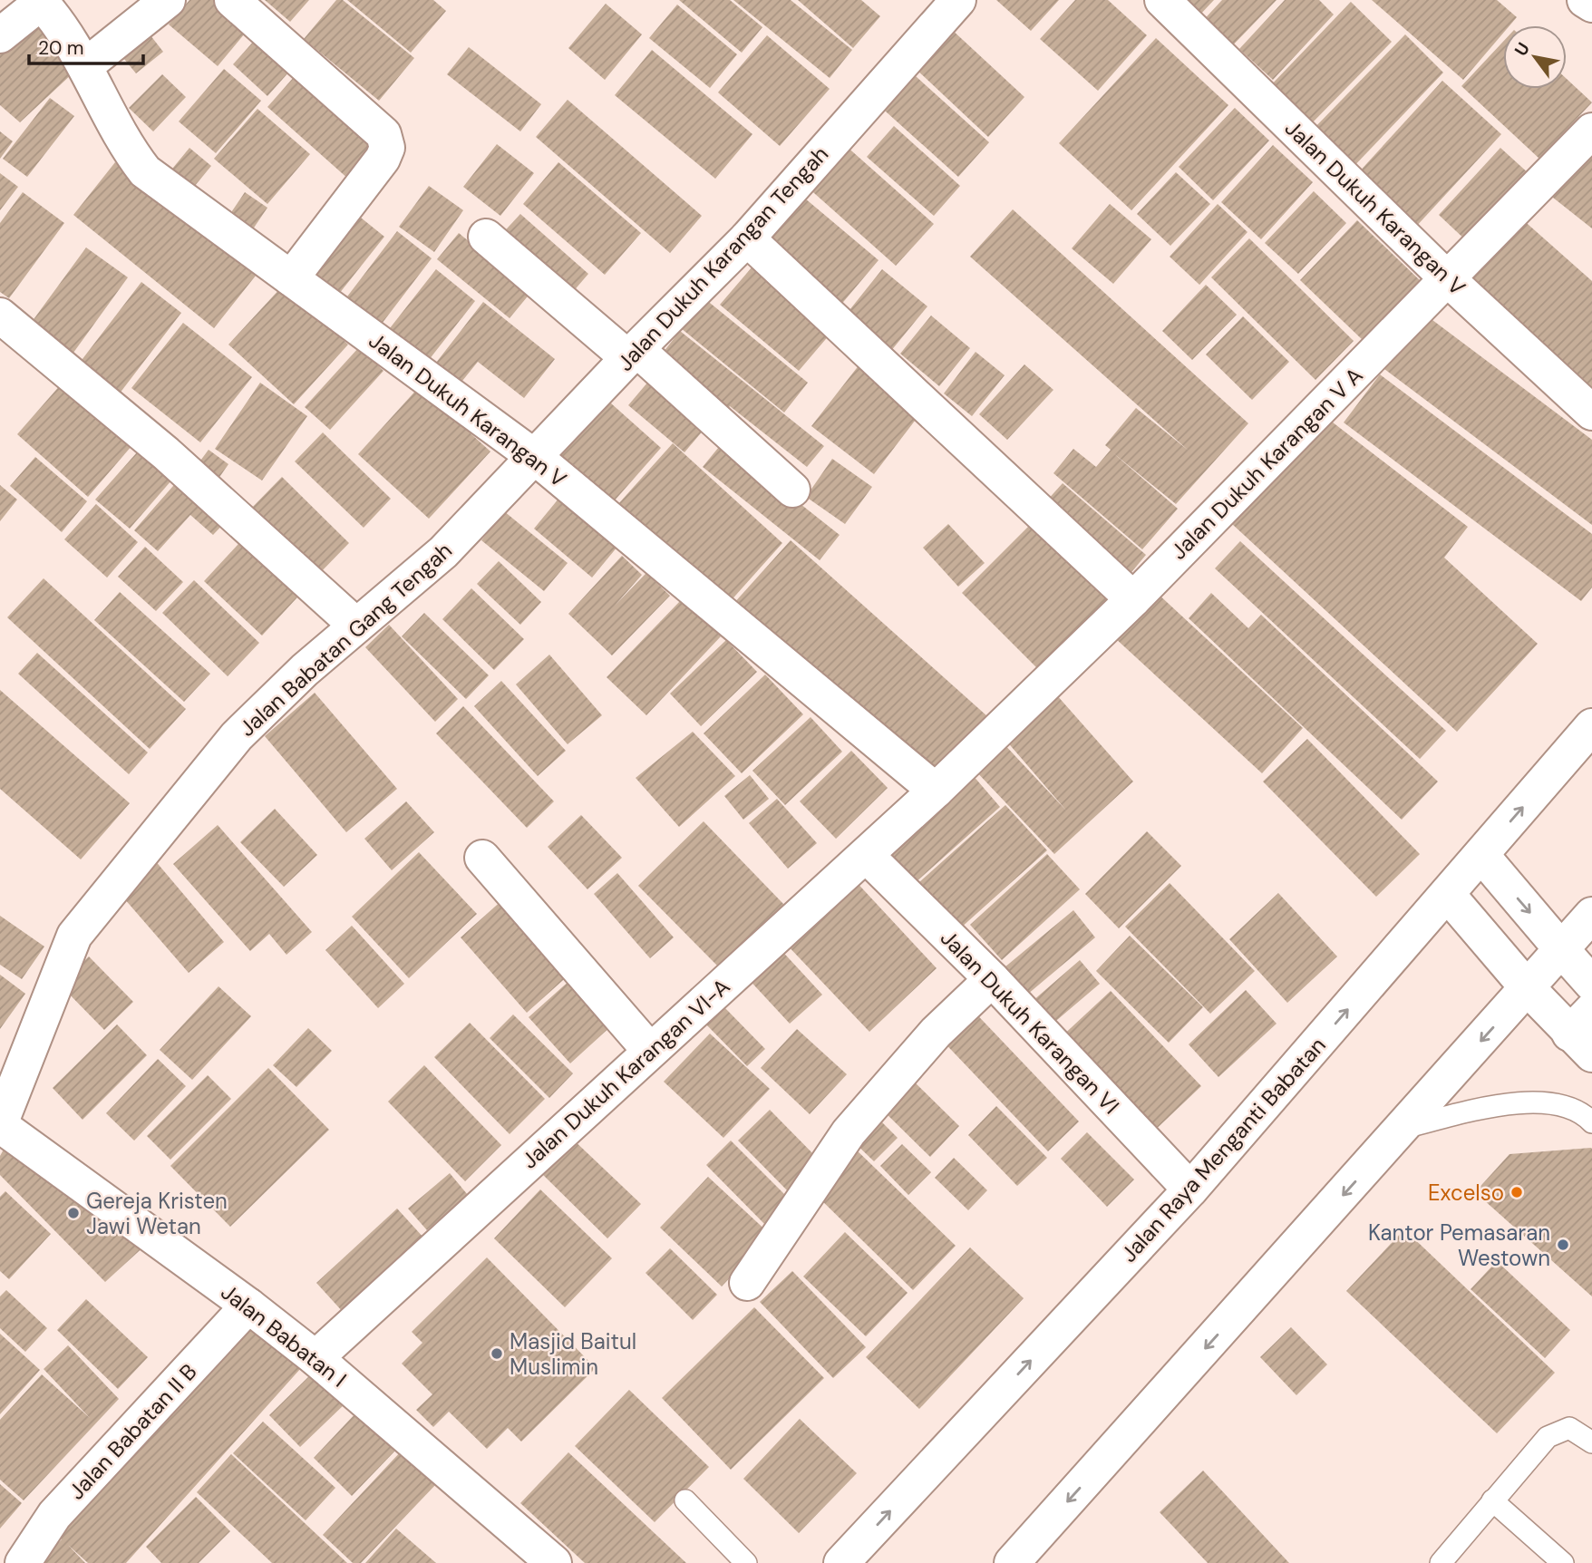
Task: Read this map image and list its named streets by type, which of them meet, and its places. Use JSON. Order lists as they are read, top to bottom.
{
  "streets": {
    "street": [
      "Jalan Dukuh Karangan V",
      "Jalan Dukuh Karangan Tengah",
      "Jalan Dukuh Karangan V A",
      "Jalan Babatan Gang Tengah",
      "Jalan Dukuh Karangan VI",
      "Jalan Dukuh Karangan VI-A",
      "Jalan Raya Menganti Babatan",
      "Jalan Babatan I",
      "Jalan Babatan II B"
    ]
  },
  "crossings": [
    ["Jalan Dukuh Karangan V", "Jalan Dukuh Karangan Tengah"],
    ["Jalan Dukuh Karangan V", "Jalan Dukuh Karangan V A"],
    ["Jalan Dukuh Karangan V", "Jalan Babatan Gang Tengah"],
    ["Jalan Dukuh Karangan V", "Jalan Dukuh Karangan VI-A"],
    ["Jalan Dukuh Karangan Tengah", "Jalan Babatan Gang Tengah"],
    ["Jalan Dukuh Karangan V A", "Jalan Dukuh Karangan VI-A"],
    ["Jalan Babatan Gang Tengah", "Jalan Babatan I"],
    ["Jalan Dukuh Karangan VI", "Jalan Dukuh Karangan VI-A"],
    ["Jalan Dukuh Karangan VI", "Jalan Raya Menganti Babatan"],
    ["Jalan Dukuh Karangan VI-A", "Jalan Babatan I"],
    ["Jalan Babatan I", "Jalan Babatan II B"]
  ],
  "places": [
    "Excelso",
    "Gereja Kristen Jawi Wetan",
    "Kantor Pemasaran Westown",
    "Masjid Baitul Muslimin"
  ],
  "scale_bar": "20 m",
  "north": "top left"
}
